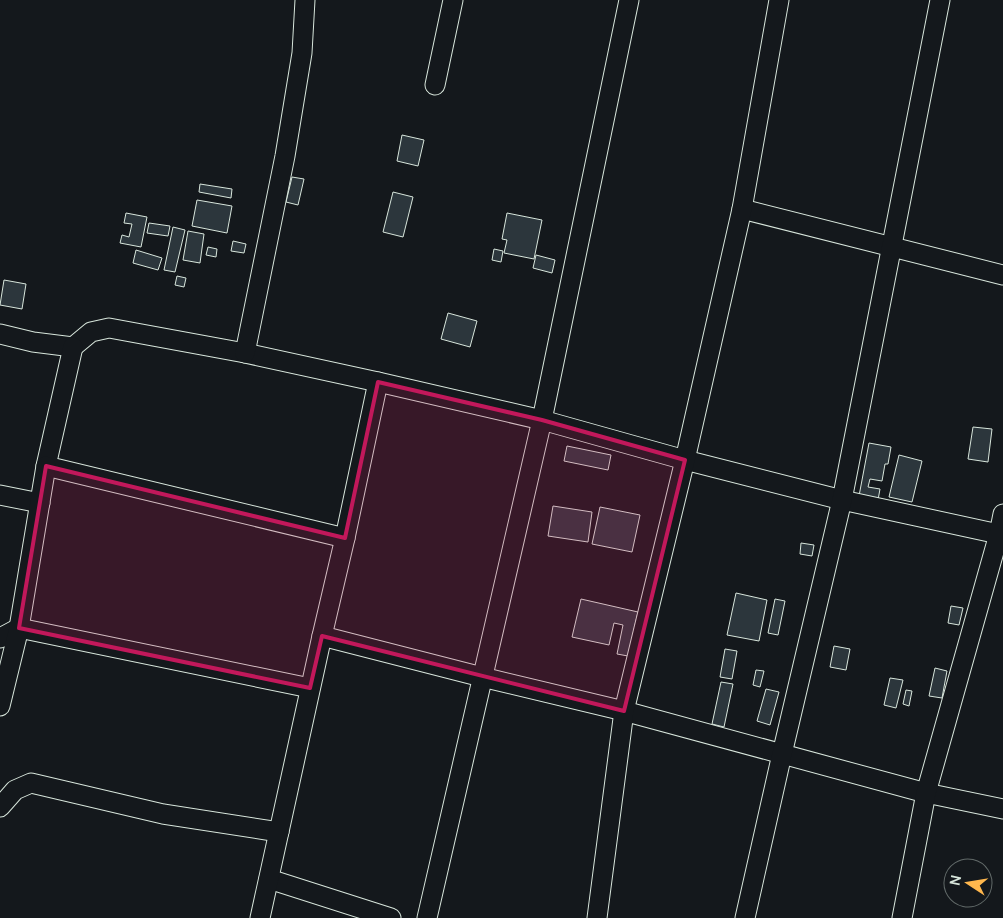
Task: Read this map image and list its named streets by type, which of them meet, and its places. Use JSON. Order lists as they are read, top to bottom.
{
  "north": "left"
}
